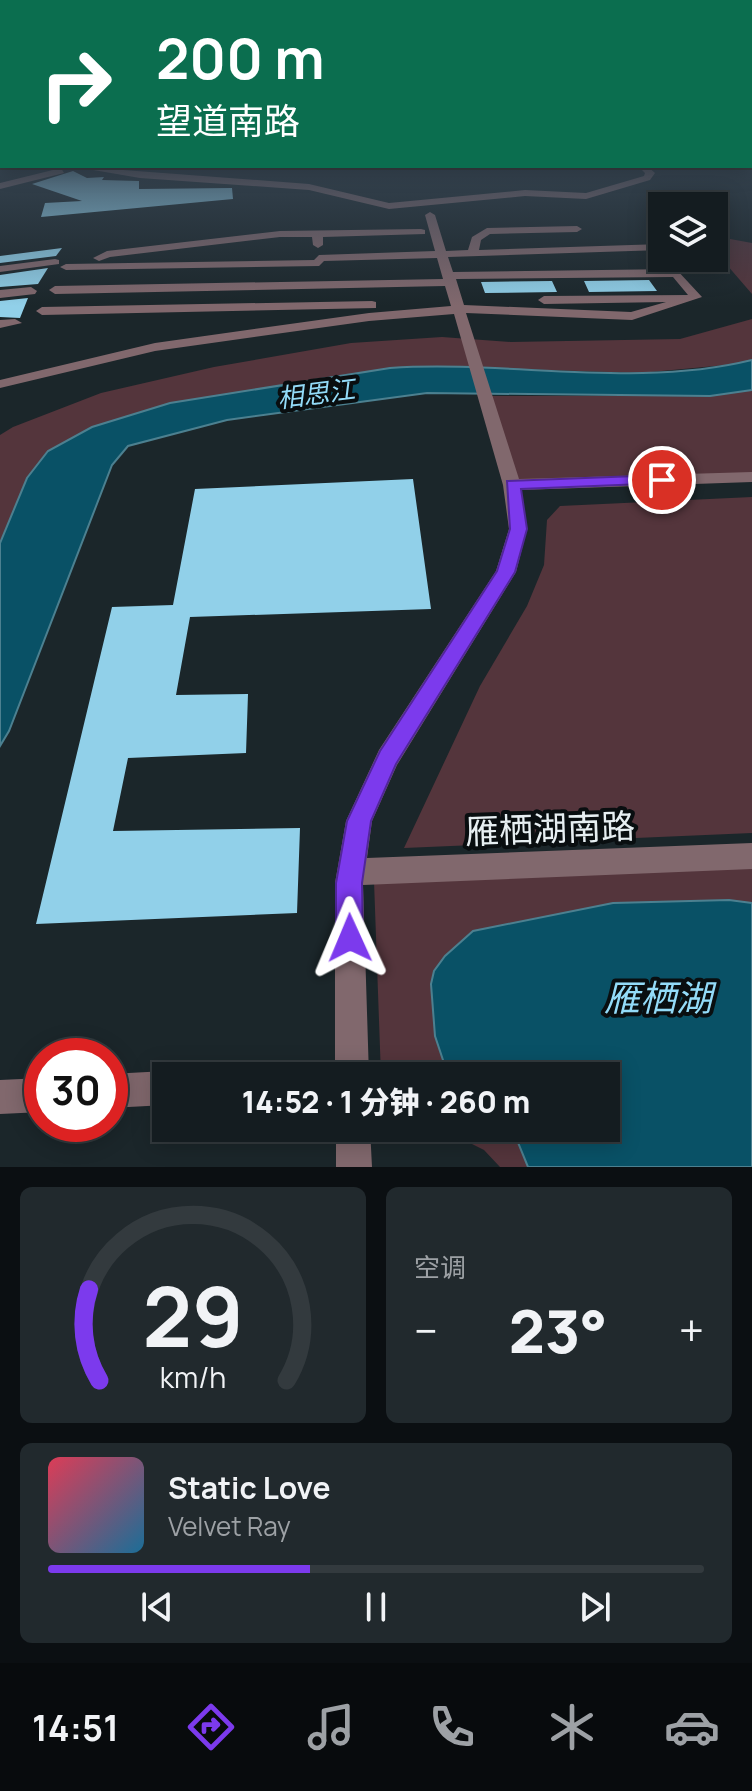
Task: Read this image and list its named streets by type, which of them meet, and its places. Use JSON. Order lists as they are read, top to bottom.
{
  "streets": {
    "street": ["雁栖湖南路"]
  },
  "water": ["相思江", "雁栖湖"],
  "page": {
    "turn": ["200 m", "望道南路"],
    "limit": "30",
    "trip": "14:52 · 1 分钟 · 260 m",
    "tile": "空调",
    "heat": ["−", "23°", "+"],
    "song": ["Static Love", "Velvet Ray"],
    "tabs": "14:51",
    "gauge": ["29", "km/h"]
  }
}
